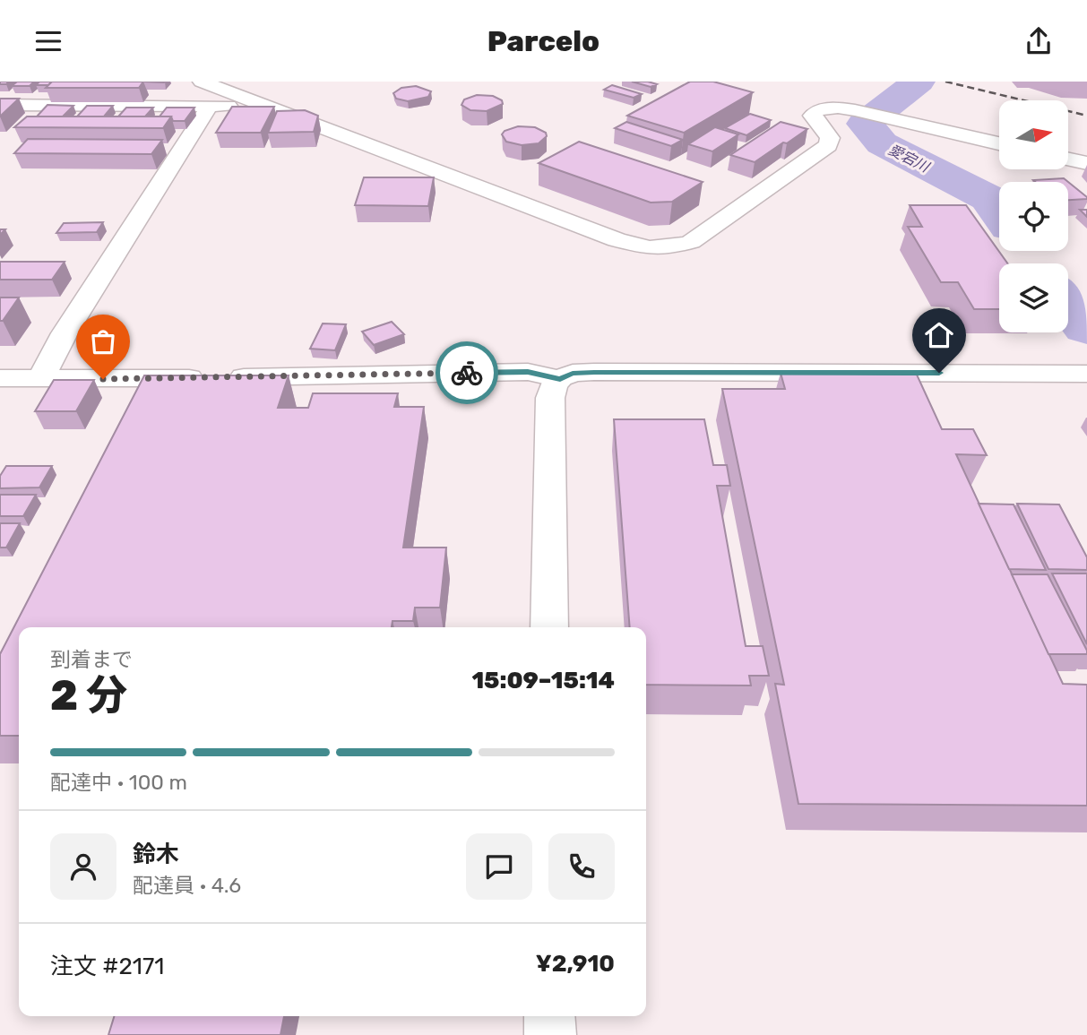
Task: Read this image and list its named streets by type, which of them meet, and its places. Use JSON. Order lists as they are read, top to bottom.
{
  "water": ["愛宕川"],
  "north": "right",
  "page": {
    "header": "Parcelo",
    "heading": ["2 分", "到着まで", "15:09–15:14"],
    "panel": [
      "鈴木",
      "配達員 · 4.6",
      "注文 #2171",
      "¥2,910"
    ],
    "bar": "配達中 · 100 m"
  }
}
